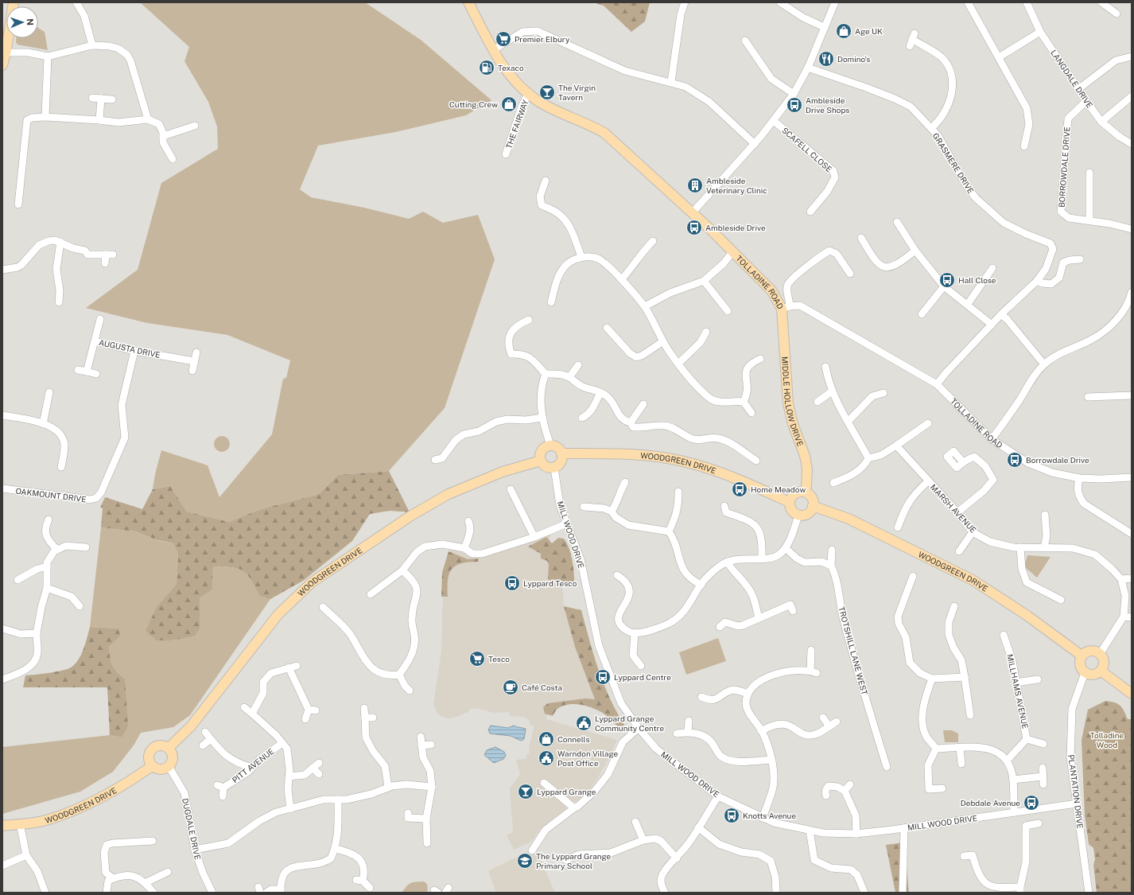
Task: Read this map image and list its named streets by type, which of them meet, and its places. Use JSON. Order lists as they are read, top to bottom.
{
  "streets": {
    "main road": ["TOLLADINE ROAD", "MIDDLE HOLLOW DRIVE", "WOODGREEN DRIVE"],
    "street": [
      "LANGDALE DRIVE",
      "THE FAIRWAY",
      "SCAFELL CLOSE",
      "GRASMERE DRIVE",
      "BORROWDALE DRIVE",
      "AUGUSTA DRIVE",
      "OAKMOUNT DRIVE",
      "MARSH AVENUE",
      "MILL WOOD DRIVE",
      "TROTSHILL LANE WEST",
      "MILLHAMS AVENUE",
      "PITT AVENUE",
      "PLANTATION DRIVE",
      "DUGDALE DRIVE"
    ]
  },
  "crossings": [
    ["LANGDALE DRIVE", "BORROWDALE DRIVE"],
    ["THE FAIRWAY", "TOLLADINE ROAD"],
    ["TOLLADINE ROAD", "MIDDLE HOLLOW DRIVE"],
    ["AUGUSTA DRIVE", "OAKMOUNT DRIVE"],
    ["MIDDLE HOLLOW DRIVE", "WOODGREEN DRIVE"],
    ["WOODGREEN DRIVE", "MILL WOOD DRIVE"],
    ["WOODGREEN DRIVE", "PLANTATION DRIVE"],
    ["WOODGREEN DRIVE", "DUGDALE DRIVE"],
    ["MILL WOOD DRIVE", "PLANTATION DRIVE"]
  ],
  "parks": ["Tolladine Wood"],
  "places": {
    "shop": ["Age UK", "Cutting Crew", "Connells"],
    "supermarket": ["Premier Elbury", "Tesco"],
    "restaurant": ["Domino's"],
    "fuel station": ["Texaco"],
    "bar": ["The Virgin Tavern", "Lyppard Grange"],
    "bus stop": [
      "Ambleside Drive Shops",
      "Ambleside Drive",
      "Hall Close",
      "Borrowdale Drive",
      "Home Meadow",
      "Lyppard Tesco",
      "Lyppard Centre",
      "Debdale Avenue",
      "Knotts Avenue"
    ],
    "building": ["Ambleside Veterinary Clinic"],
    "cafe": ["Café Costa"],
    "public building": ["Lyppard Grange Community Centre", "Warndon Village Post Office"],
    "school or university": ["The Lyppard Grange Primary School"]
  },
  "north": "right"
}
